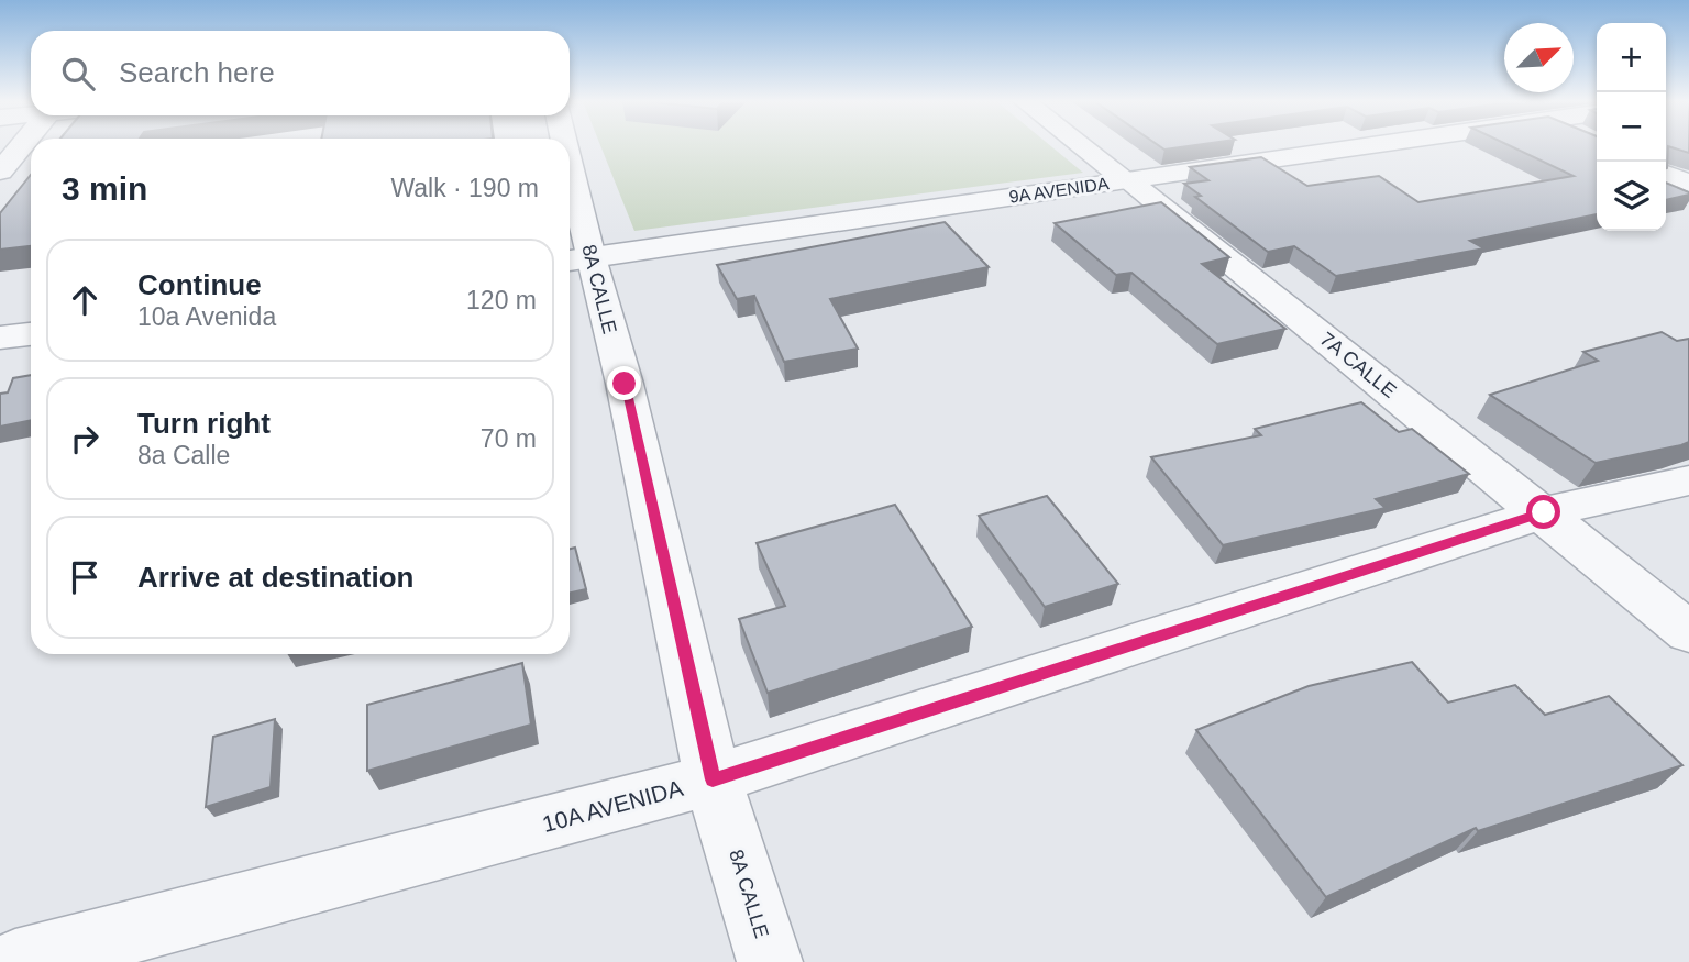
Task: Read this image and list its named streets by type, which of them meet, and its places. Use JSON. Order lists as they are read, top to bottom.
{
  "streets": {
    "street": [
      "9A AVENIDA",
      "8A CALLE",
      "7A CALLE",
      "10A AVENIDA"
    ]
  },
  "crossings": [
    ["9A AVENIDA", "8A CALLE"],
    ["9A AVENIDA", "7A CALLE"],
    ["8A CALLE", "10A AVENIDA"],
    ["7A CALLE", "10A AVENIDA"]
  ],
  "north": "top right",
  "page": {
    "map_buttons": ["+", "−"],
    "search": "Search here",
    "heading": ["3 min", "Walk · 190 m"],
    "list": [
      ["Continue", "10a Avenida", "120 m"],
      ["Turn right", "8a Calle", "70 m"],
      "Arrive at destination"
    ]
  }
}
